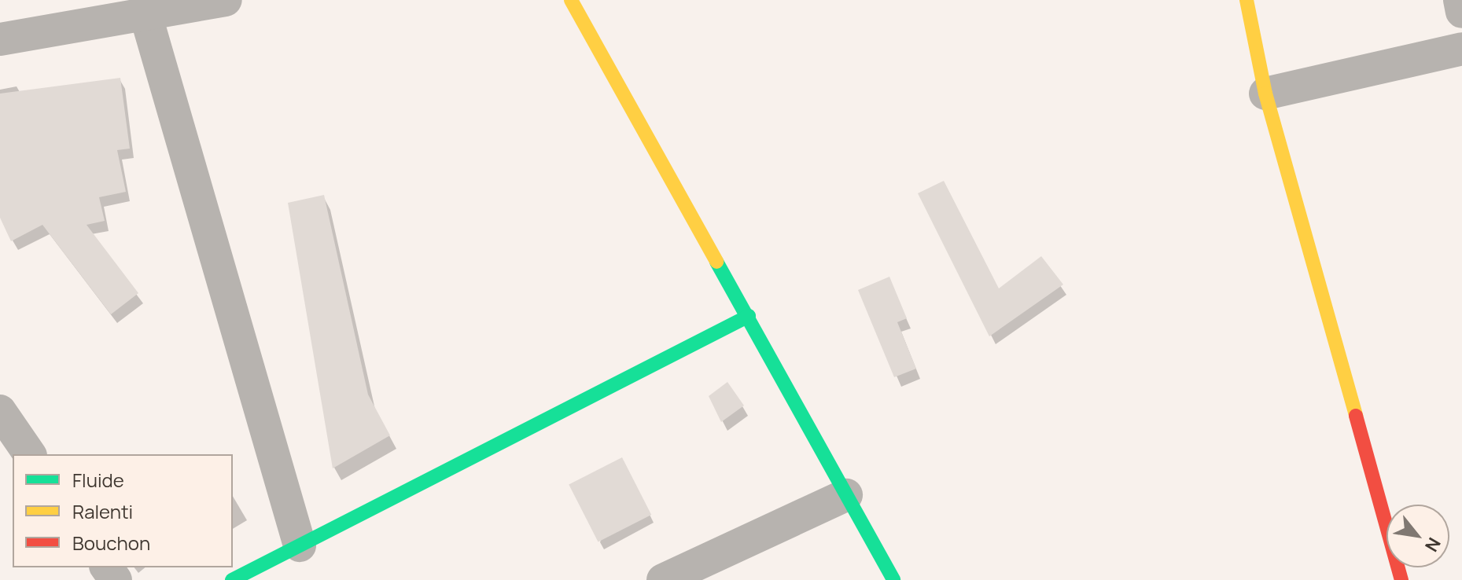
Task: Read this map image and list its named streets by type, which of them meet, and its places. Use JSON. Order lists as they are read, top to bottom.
{
  "legend": ["Fluide", "Ralenti", "Bouchon"],
  "north": "bottom right"
}
